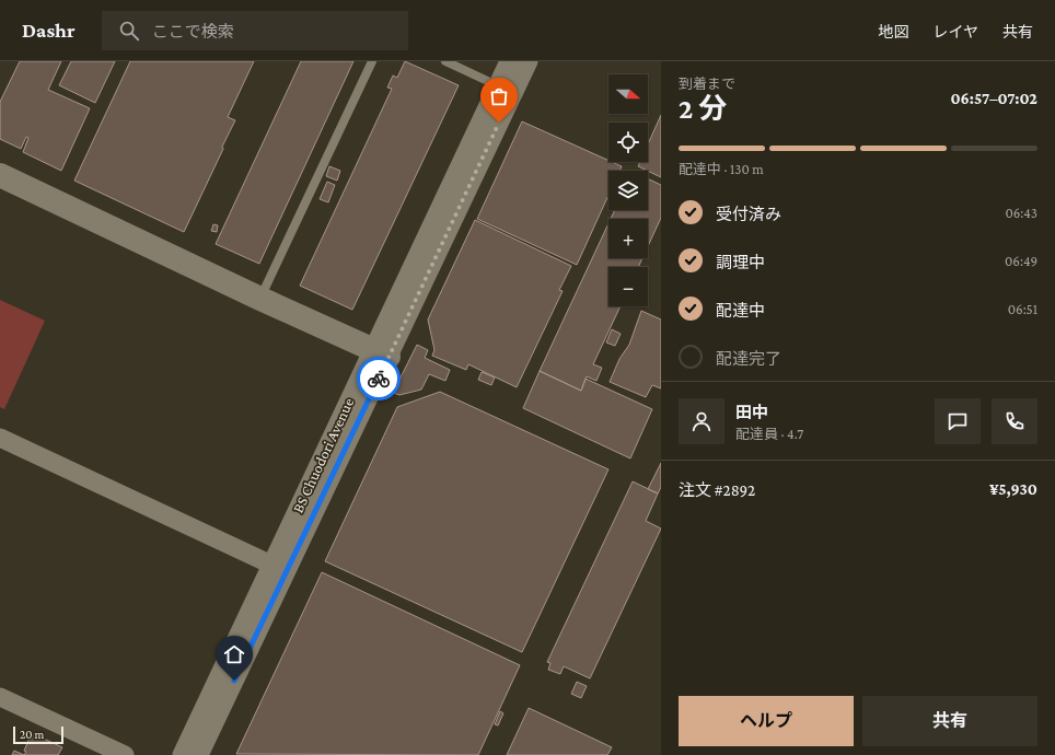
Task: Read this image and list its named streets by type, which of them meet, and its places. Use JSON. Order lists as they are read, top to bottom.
{
  "streets": {
    "street": ["BS Chuodori Avenue"]
  },
  "scale_bar": "20 m",
  "north": "right",
  "page": {
    "header": "Dashr",
    "search": "ここで検索",
    "nav": ["地図", "レイヤ", "共有"],
    "heading": ["2 分", "到着まで", "06:57–07:02"],
    "panel": [
      "田中",
      "配達員 · 4.7",
      "注文 #2892",
      "¥5,930"
    ],
    "map_buttons": ["+", "−"],
    "bar": "配達中 · 130 m",
    "list": [
      ["受付済み", "06:43"],
      ["調理中", "06:49"],
      ["配達中", "06:51"],
      "配達完了"
    ],
    "buttons": ["ヘルプ", "共有"],
    "scale": "20 m"
  }
}
